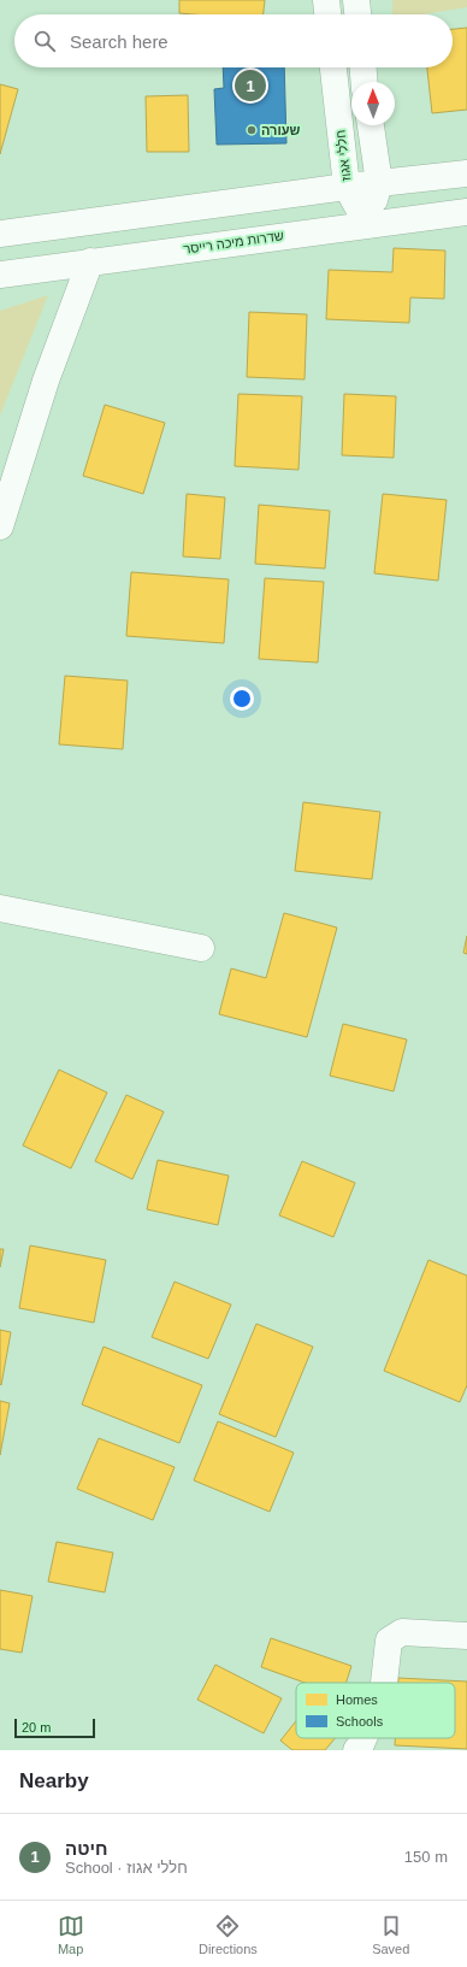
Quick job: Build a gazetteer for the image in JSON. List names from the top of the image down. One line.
{"streets":{"street":["חללי אגוז","שדרות מיכה רייסר"]},"crossings":[["חללי אגוז","שדרות מיכה רייסר"]],"places":["שעורה"],"legend":["Homes","Schools"],"scale_bar":"20 m","north":"top","page":{"search":"Search here","pins":"1","scale":"20 m","heading":"Nearby","list":[{"mark":"1","name":"חיטה","note":"School · חללי אגוז","value":"150 m"}],"nav":["Map","Directions","Saved"]}}
